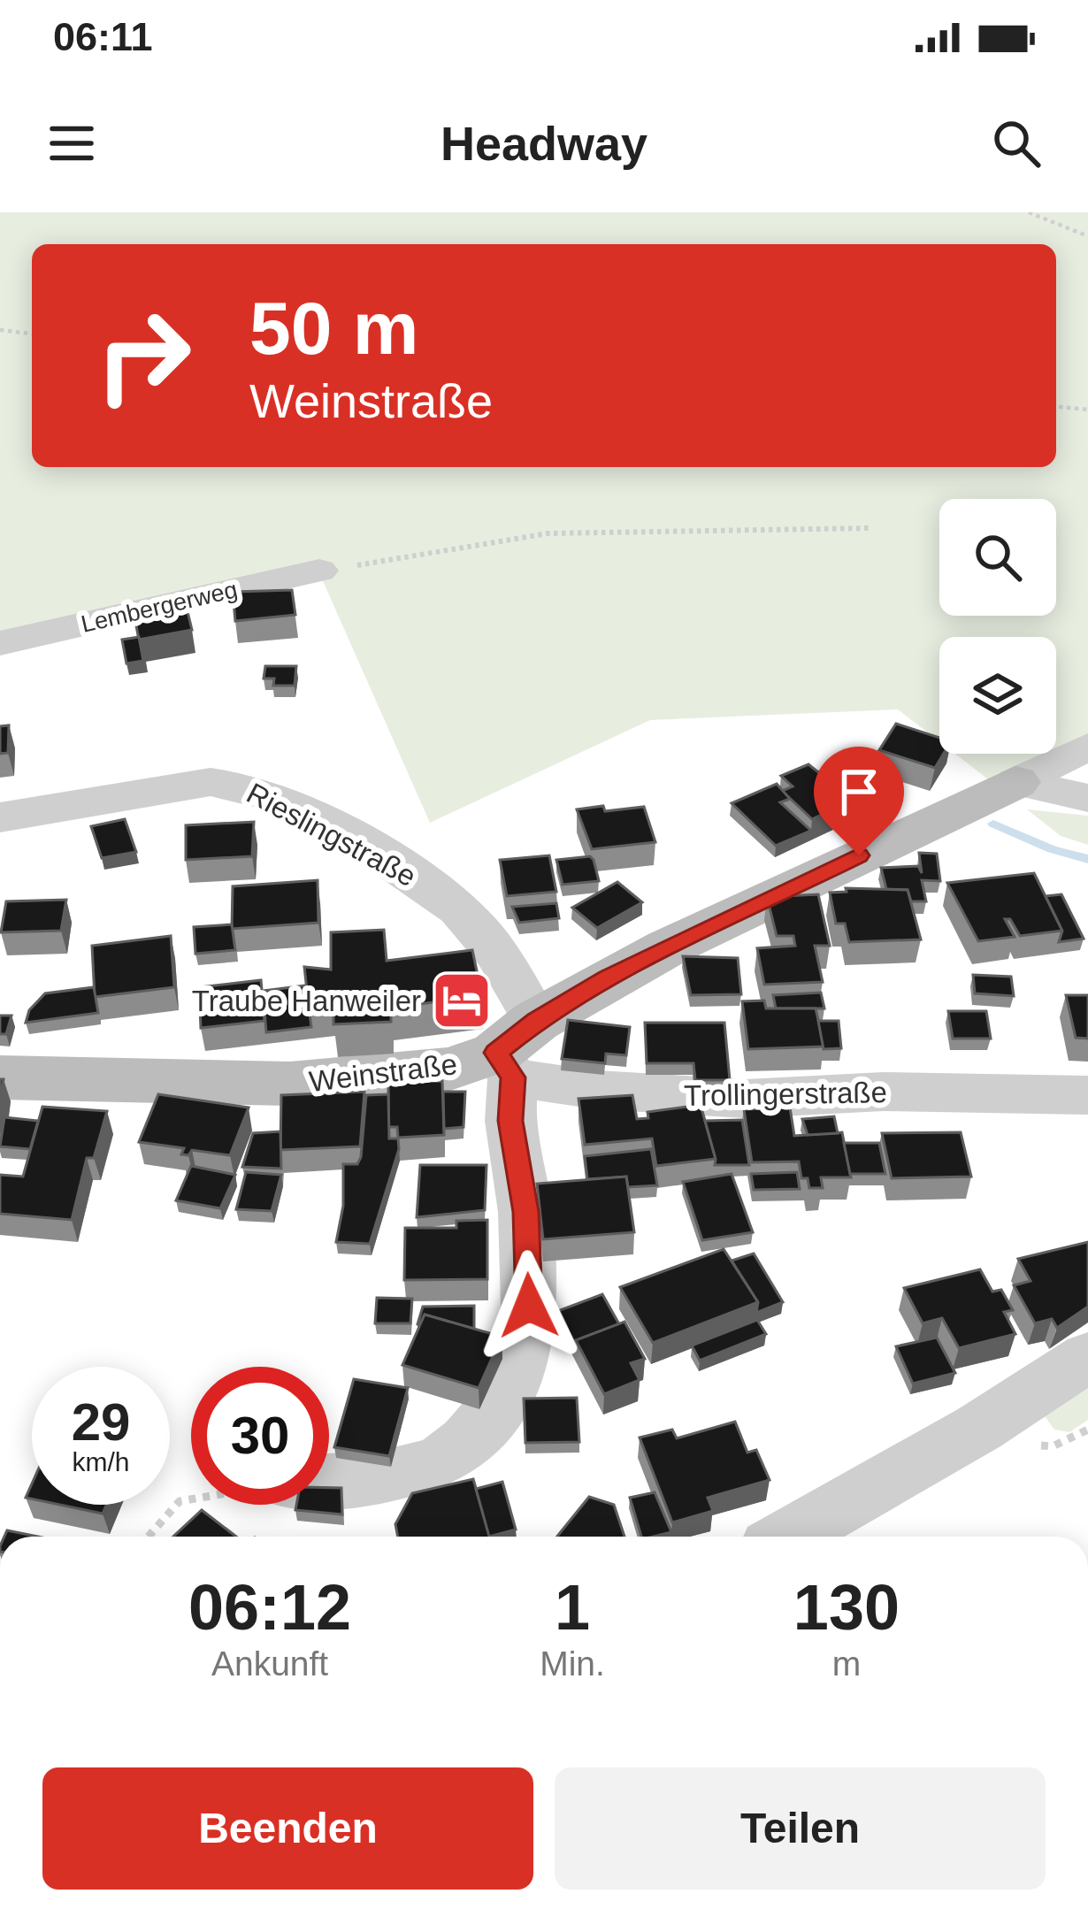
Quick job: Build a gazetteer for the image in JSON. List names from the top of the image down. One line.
{"streets":{"street":["Lembergerweg","Rieslingstraße","Weinstraße","Trollingerstraße"]},"crossings":[["Rieslingstraße","Weinstraße"],["Rieslingstraße","Trollingerstraße"],["Weinstraße","Trollingerstraße"]],"places":{"hotel":["Traube Hanweiler"]},"page":{"status":"06:11","header":"Headway","turn":["50 m","Weinstraße"],"speed":"29 km/h","limit":"30","eta":["06:12","Ankunft","1","Min.","130","m"],"buttons":["Beenden","Teilen"]}}
